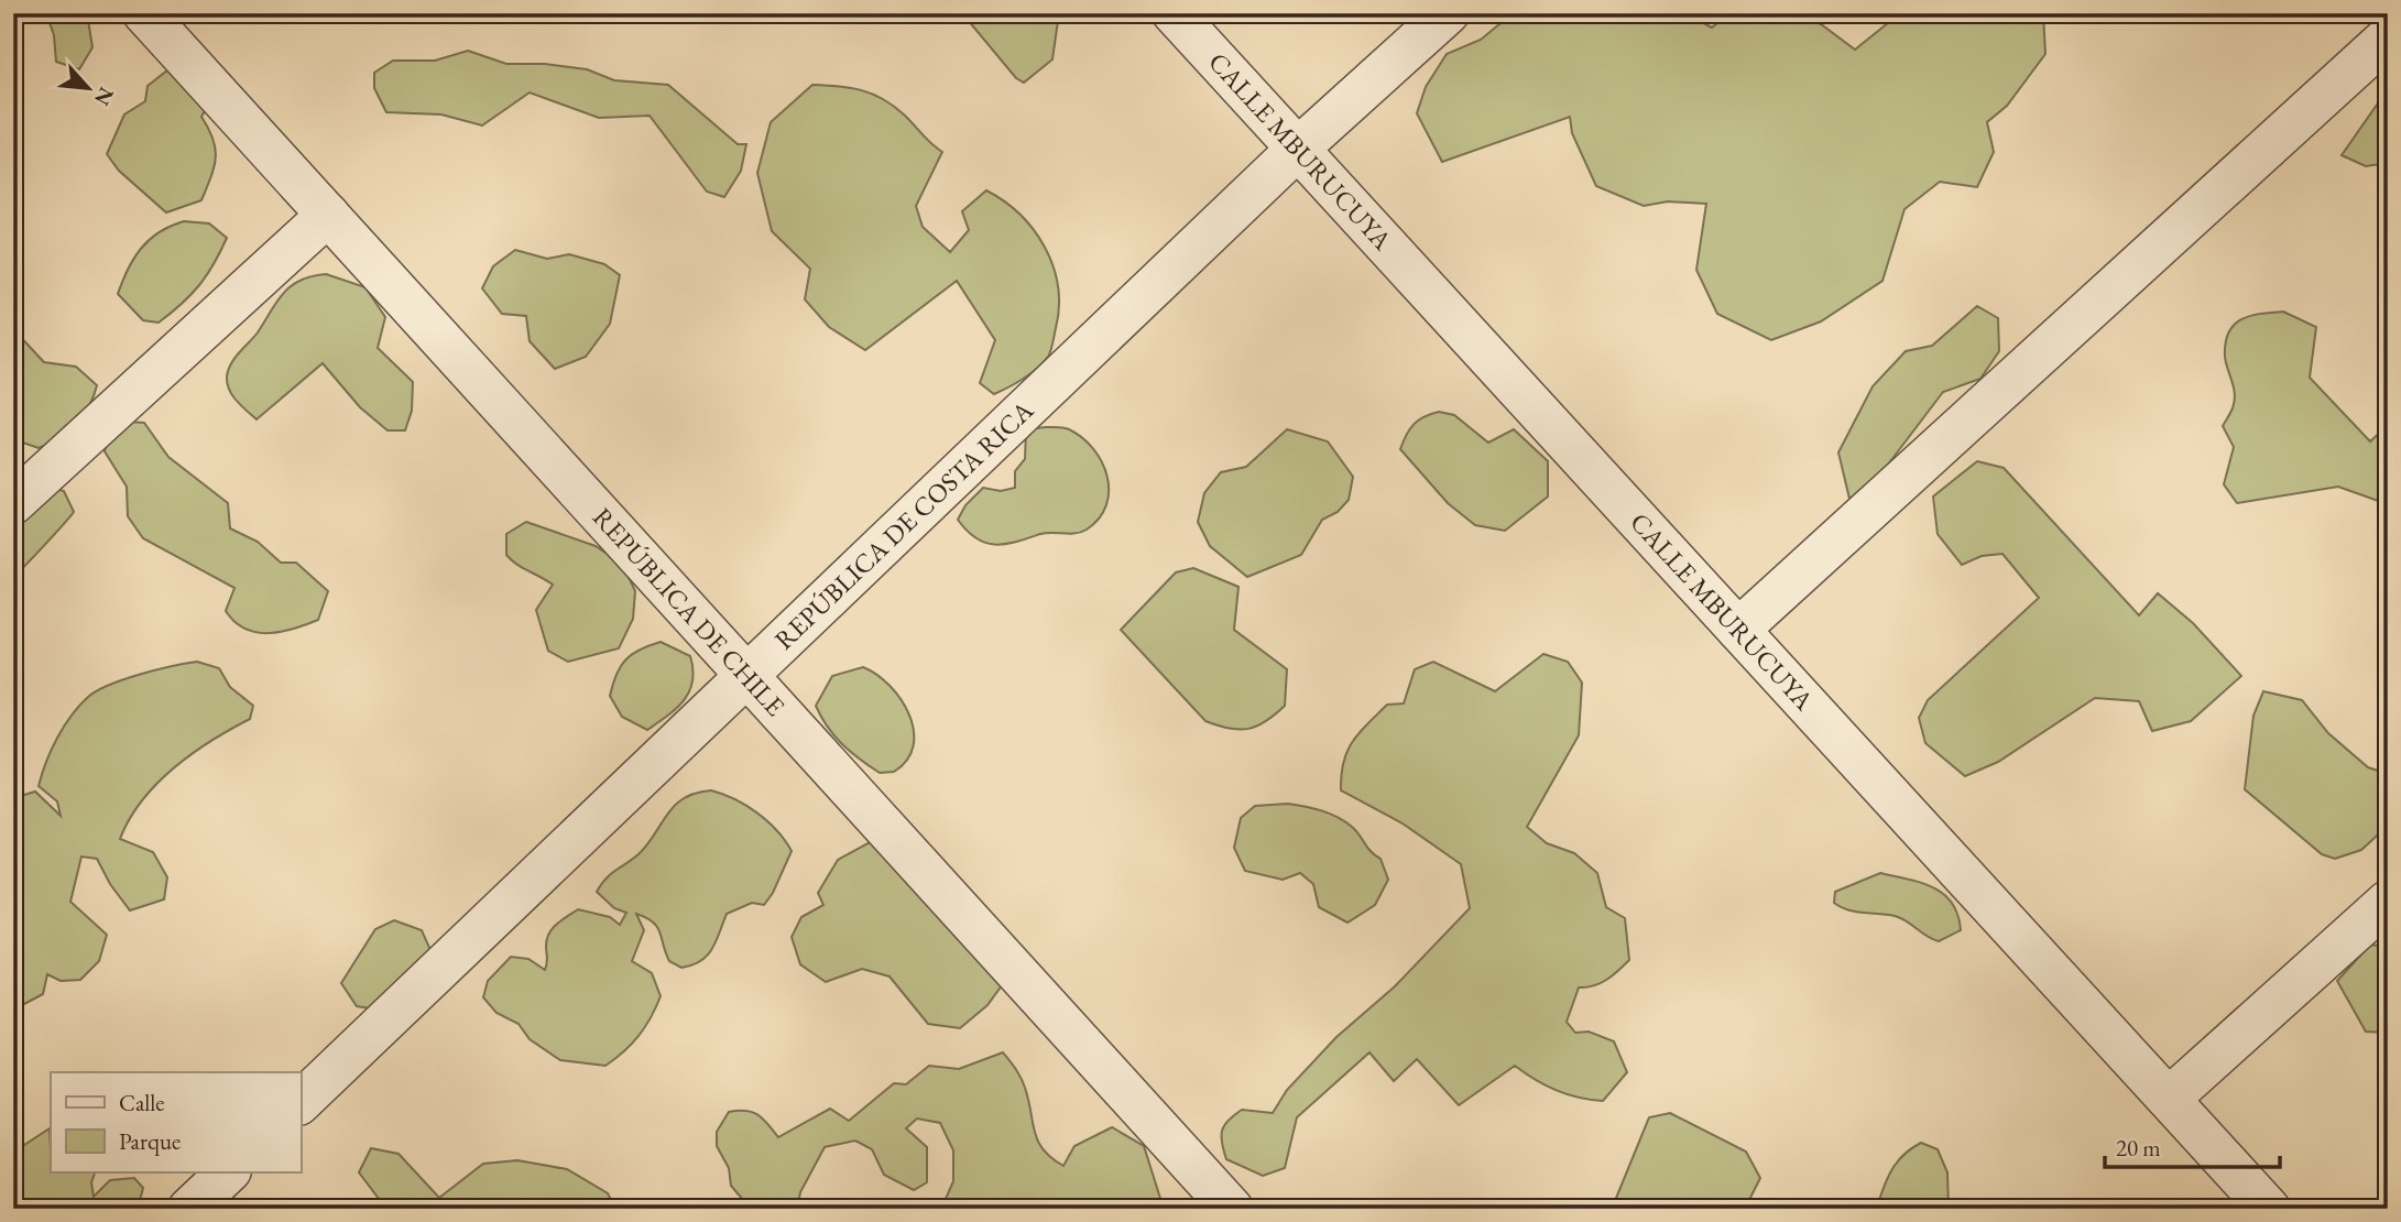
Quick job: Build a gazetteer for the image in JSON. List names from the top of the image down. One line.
{"streets":{"street":["CALLE MBURUCUYA","REPÚBLICA DE COSTA RICA","REPÚBLICA DE CHILE"]},"crossings":[["CALLE MBURUCUYA","REPÚBLICA DE COSTA RICA"],["REPÚBLICA DE COSTA RICA","REPÚBLICA DE CHILE"]],"legend":["Calle","Parque"],"scale_bar":"20 m","north":"bottom right"}
